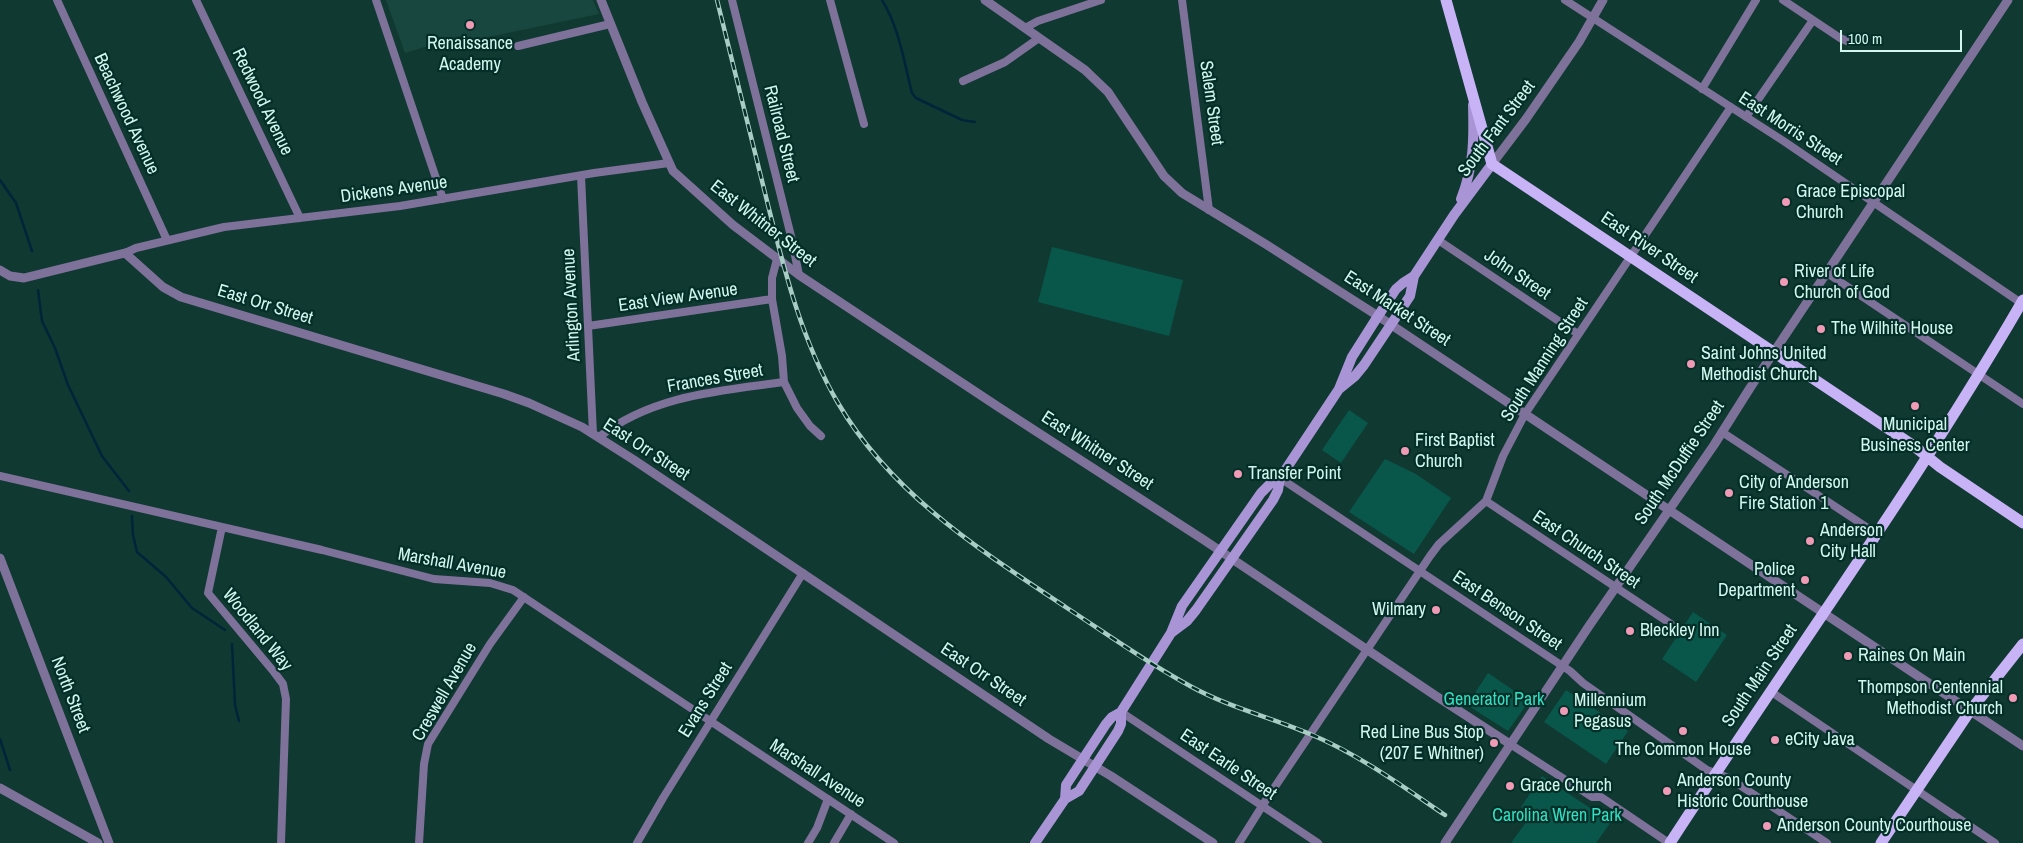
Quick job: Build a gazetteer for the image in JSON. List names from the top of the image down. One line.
{"streets":{"main road":["South Fant Street","East River Street","South Main Street"],"street":["Redwood Avenue","Salem Street","Beachwood Avenue","East Morris Street","Railroad Street","Dickens Avenue","East Whitner Street","John Street","East View Avenue","East Orr Street","Arlington Avenue","East Market Street","South Manning Street","Frances Street","South McDuffie Street","East Church Street","Marshall Avenue","East Benson Street","Woodland Way","Creswell Avenue","North Street","Evans Street","East Earle Street"]},"crossings":[["Redwood Avenue","Dickens Avenue"],["Salem Street","East Market Street"],["Beachwood Avenue","Dickens Avenue"],["South Fant Street","East Morris Street"],["South Fant Street","East Whitner Street"],["South Fant Street","East River Street"],["South Fant Street","John Street"],["South Fant Street","East Market Street"],["South Fant Street","East Benson Street"],["East Morris Street","South Manning Street"],["East Morris Street","South McDuffie Street"],["East Morris Street","South Main Street"],["Railroad Street","East Whitner Street"],["Dickens Avenue","East Whitner Street"],["Dickens Avenue","East Orr Street"],["Dickens Avenue","Arlington Avenue"],["East Whitner Street","South Manning Street"],["East Whitner Street","Frances Street"],["East Whitner Street","South McDuffie Street"],["East Whitner Street","South Main Street"],["East River Street","South Manning Street"],["East River Street","South McDuffie Street"],["East River Street","South Main Street"],["John Street","South Manning Street"],["East View Avenue","Arlington Avenue"],["East View Avenue","Frances Street"],["East Orr Street","Arlington Avenue"],["East Orr Street","Frances Street"],["East Orr Street","Evans Street"],["Arlington Avenue","Frances Street"],["East Market Street","South Manning Street"],["East Market Street","South McDuffie Street"],["East Market Street","South Main Street"],["South Manning Street","East Church Street"],["South Manning Street","East Benson Street"],["South Manning Street","East Earle Street"],["South McDuffie Street","East Church Street"],["South McDuffie Street","East Benson Street"],["Marshall Avenue","Woodland Way"],["Marshall Avenue","Creswell Avenue"],["Marshall Avenue","Evans Street"],["East Benson Street","South Main Street"]],"parks":["Generator Park","Carolina Wren Park"],"places":["Renaissance Academy","Grace Episcopal Church","River of Life Church of God","The Wilhite House","Saint Johns United Methodist Church","Municipal Business Center","First Baptist Church","Transfer Point","City of Anderson Fire Station 1","Anderson City Hall","Police Department","Wilmary","Bleckley Inn","Raines On Main","Thompson Centennial Methodist Church","Millennium Pegasus","The Common House","eCity Java","Red Line Bus Stop (207 E Whitner)","Grace Church","Anderson County Historic Courthouse","Anderson County Courthouse"],"scale_bar":"100 m"}
